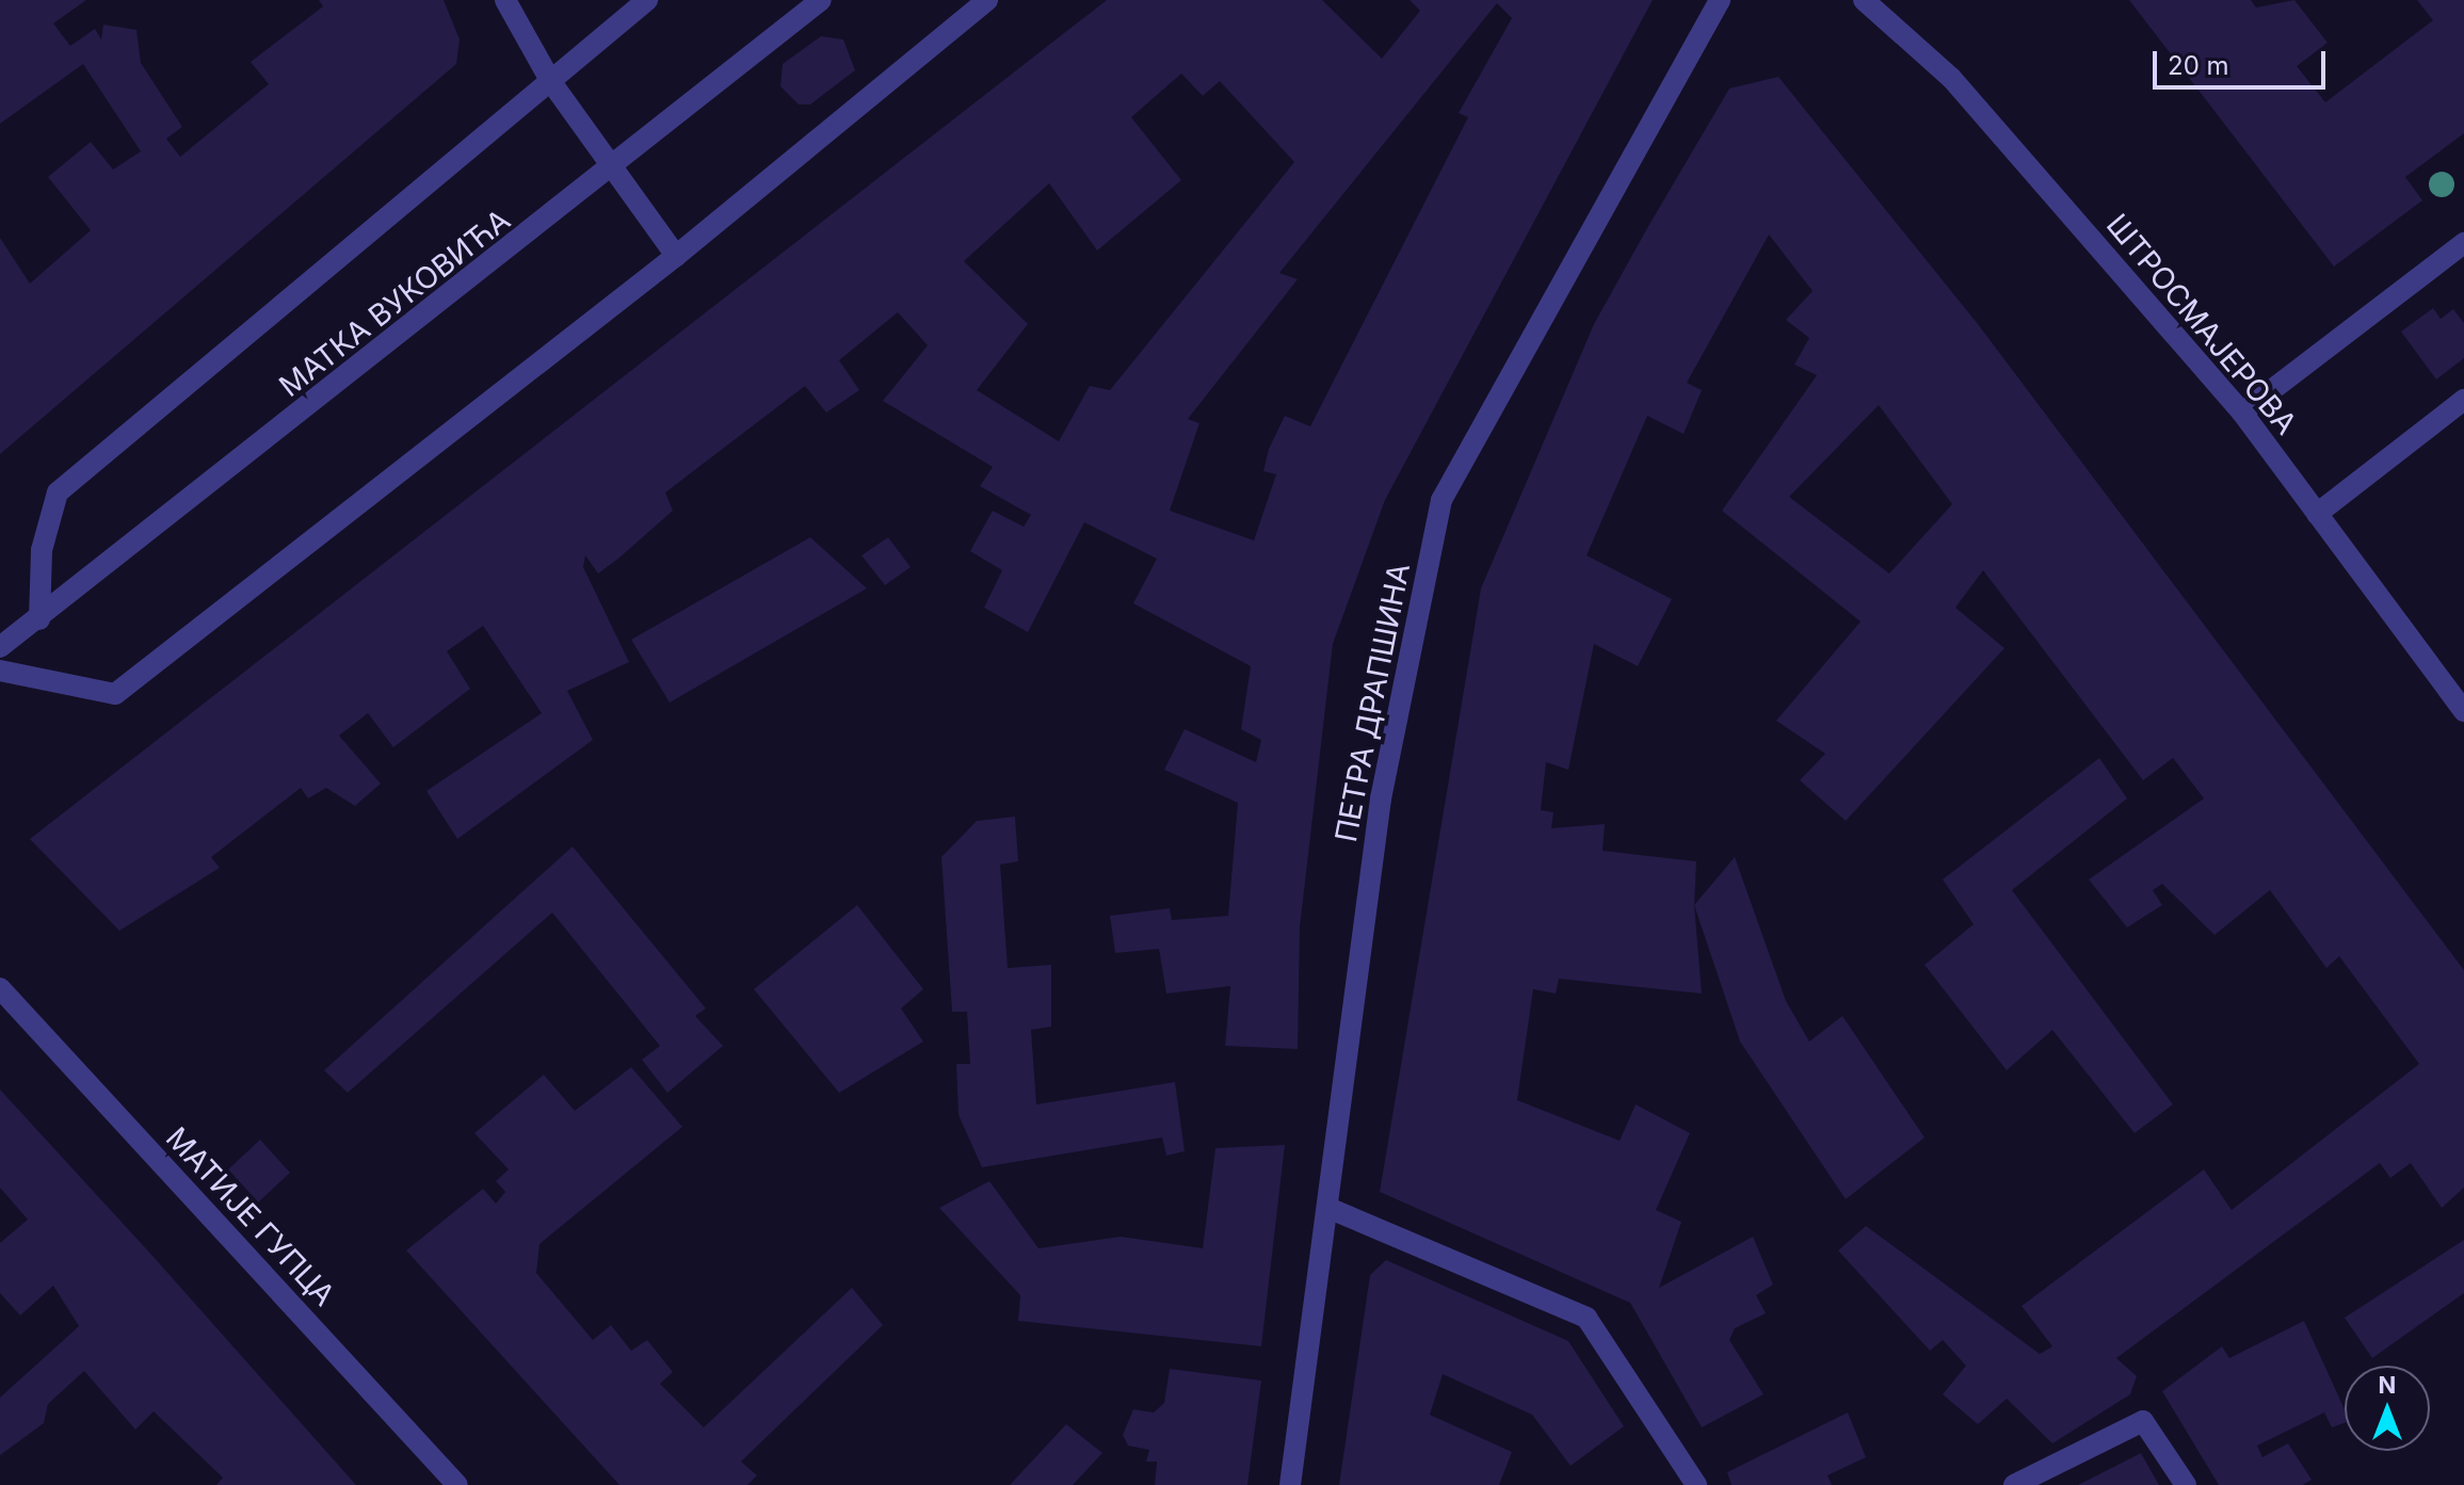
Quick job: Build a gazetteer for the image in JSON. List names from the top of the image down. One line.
{"streets":{"street":["МАТКА ВУКОВИЋА","ШТРОСМАЈЕРОВА","ПЕТРА ДРАПШИНА","МАТИЈЕ ГУПЦА"]},"scale_bar":"20 m","north":"top"}
